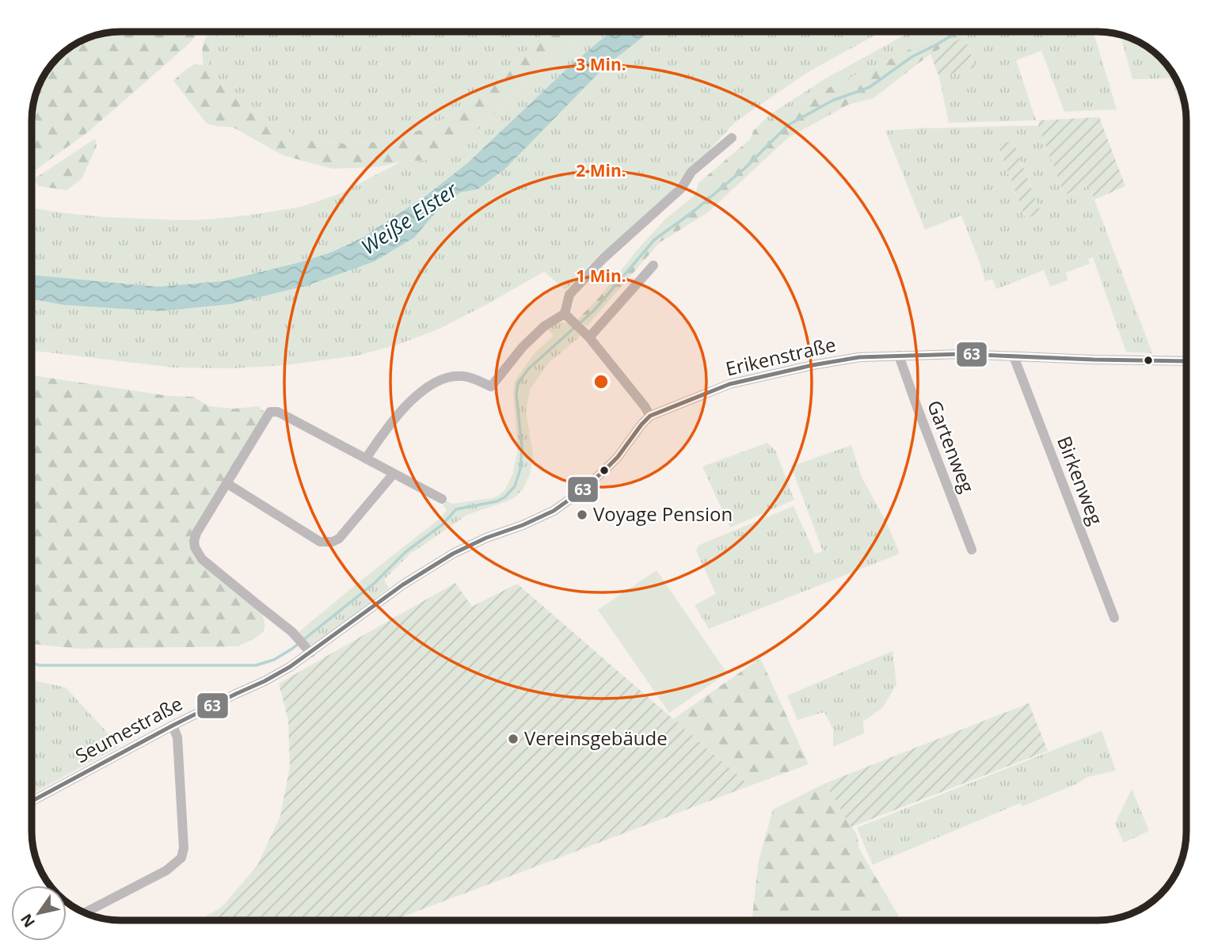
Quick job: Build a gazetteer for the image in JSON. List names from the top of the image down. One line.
{"streets":{"street":["Erikenstraße","Gartenweg","Birkenweg","Seumestraße"]},"crossings":[["Erikenstraße","Gartenweg"],["Erikenstraße","Birkenweg"],["Erikenstraße","Seumestraße"]],"water":["Weiße Elster"],"places":["Voyage Pension","Vereinsgebäude"],"lines":["transit line 63"],"north":"bottom left","rings":["3 Min.","2 Min.","1 Min."]}
